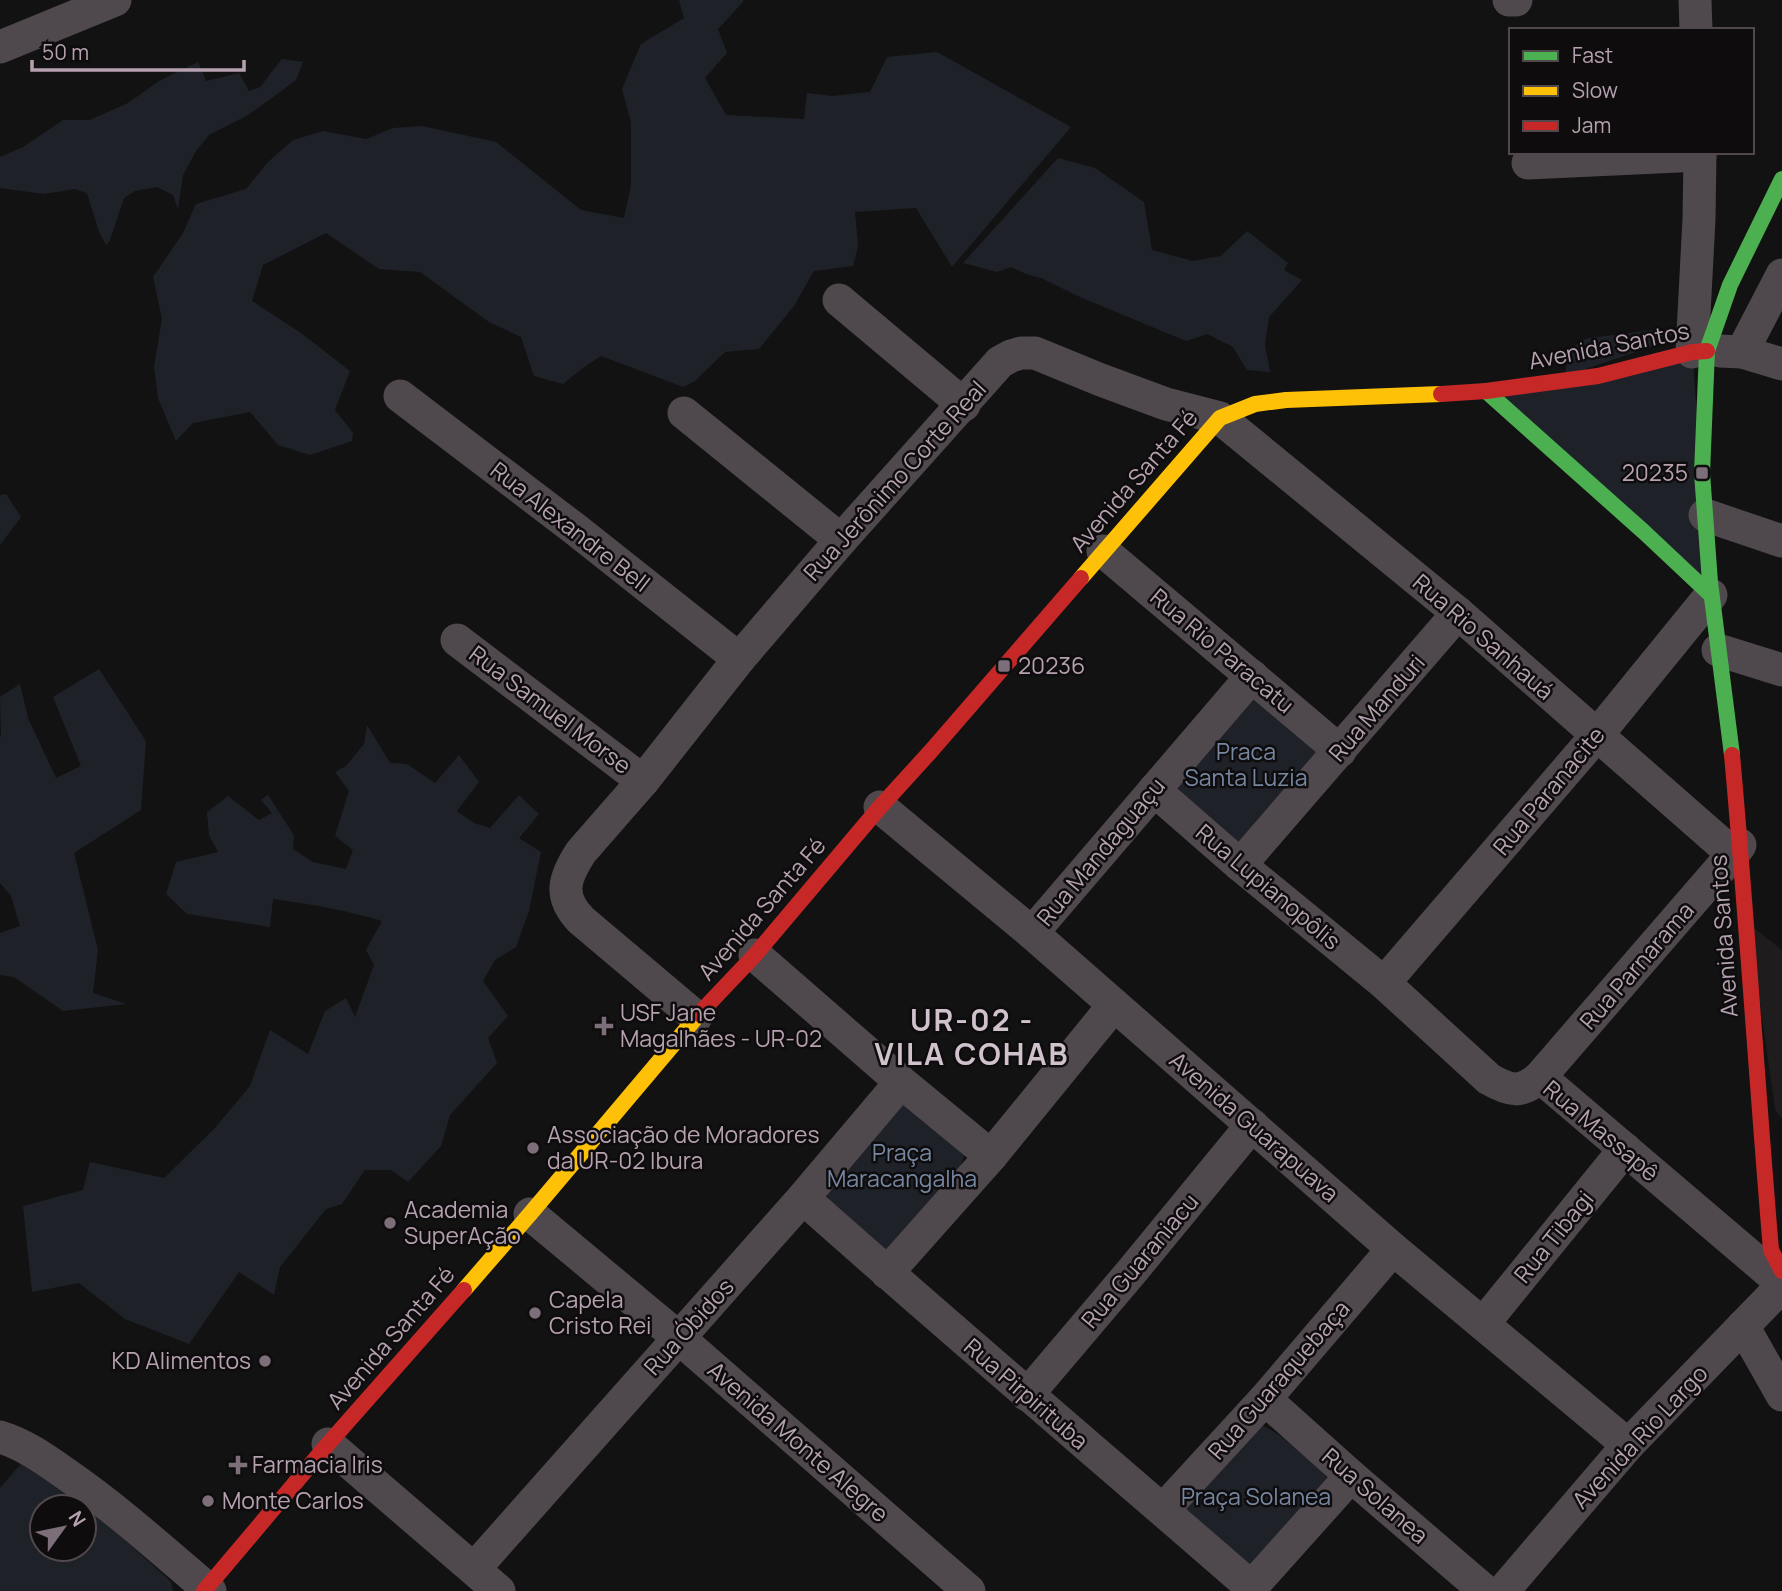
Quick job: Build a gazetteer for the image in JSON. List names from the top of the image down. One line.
{"streets":{"main road":["Avenida Santos","Avenida Santa Fé"],"street":["Rua Jerônimo Corte Real","Rua Alexandre Bell","Rua Rio Sanhauá","Rua Rio Paracatu","Rua Manduri","Rua Samuel Morse","Rua Paranacite","Rua Mandaguaçu","Rua Lupianopôlis","Rua Parnarama","Avenida Guarapuava","Rua Massapê","Rua Tibagi","Rua Guaraniacu","Rua Óbidos","Rua Guaraquebaça","Rua Pirpirituba","Avenida Rio Largo","Avenida Monte Alegre","Rua Solanea"]},"crossings":[["Avenida Santos","Rua Jerônimo Corte Real"],["Avenida Santos","Avenida Santa Fé"],["Avenida Santos","Rua Rio Sanhauá"],["Avenida Santos","Rua Paranacite"],["Avenida Santos","Rua Parnarama"],["Rua Jerônimo Corte Real","Avenida Santa Fé"],["Rua Jerônimo Corte Real","Rua Alexandre Bell"],["Rua Jerônimo Corte Real","Rua Rio Sanhauá"],["Rua Jerônimo Corte Real","Rua Samuel Morse"],["Avenida Santa Fé","Rua Rio Sanhauá"],["Avenida Santa Fé","Rua Rio Paracatu"],["Avenida Santa Fé","Avenida Guarapuava"],["Avenida Santa Fé","Avenida Monte Alegre"],["Rua Rio Sanhauá","Rua Manduri"],["Rua Rio Sanhauá","Rua Paranacite"],["Rua Rio Sanhauá","Rua Parnarama"],["Rua Rio Paracatu","Rua Manduri"],["Rua Rio Paracatu","Rua Mandaguaçu"],["Rua Manduri","Rua Lupianopôlis"],["Rua Paranacite","Rua Lupianopôlis"],["Rua Paranacite","Rua Massapê"],["Rua Mandaguaçu","Rua Lupianopôlis"],["Rua Mandaguaçu","Avenida Guarapuava"],["Rua Lupianopôlis","Rua Massapê"],["Rua Parnarama","Rua Massapê"],["Avenida Guarapuava","Rua Tibagi"],["Avenida Guarapuava","Rua Guaraniacu"],["Avenida Guarapuava","Rua Guaraquebaça"],["Avenida Guarapuava","Avenida Rio Largo"],["Rua Massapê","Rua Tibagi"],["Rua Massapê","Avenida Rio Largo"],["Rua Guaraniacu","Rua Pirpirituba"],["Rua Óbidos","Rua Pirpirituba"],["Rua Óbidos","Avenida Monte Alegre"],["Rua Guaraquebaça","Rua Pirpirituba"],["Rua Guaraquebaça","Rua Solanea"]],"districts":["UR-02 - VILA COHAB"],"parks":["Praca Santa Luzia","Praça Maracangalha","Praça Solanea"],"places":{"transit":["20235","20236"],"health":["USF Jane Magalhães - UR-02","Farmacia Iris"],"other":["Associação de Moradores da UR-02 Ibura","Academia SuperAção","Capela Cristo Rei","KD Alimentos","Monte Carlos"]},"legend":["Fast","Slow","Jam"],"scale_bar":"50 m","north":"top right"}
